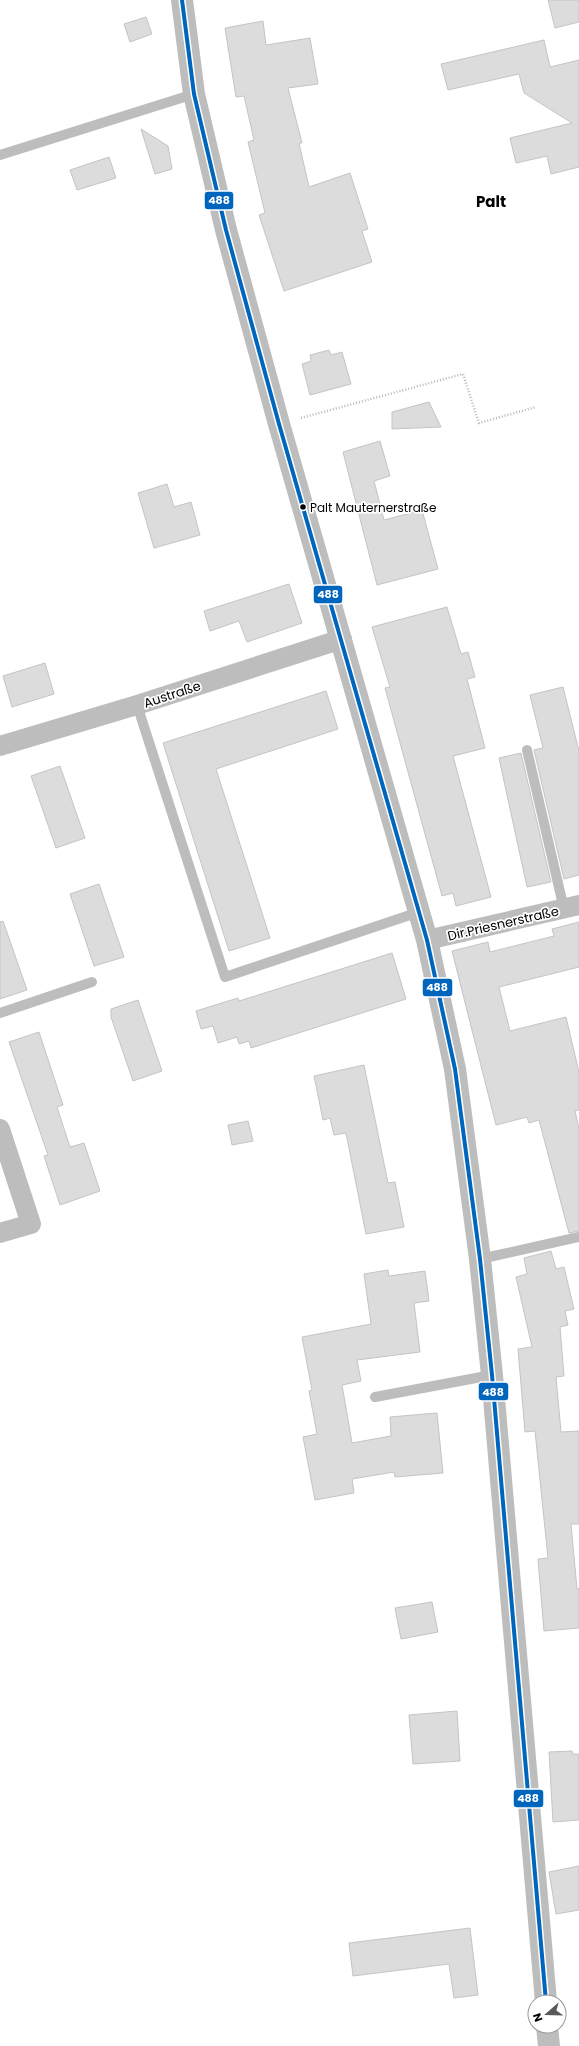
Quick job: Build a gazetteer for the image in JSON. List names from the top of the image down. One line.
{"streets":{"street":["Austraße","Dir.Priesnerstraße"]},"districts":["Palt"],"places":["Palt Mauternerstraße"],"lines":["transit line 488"],"north":"left"}
